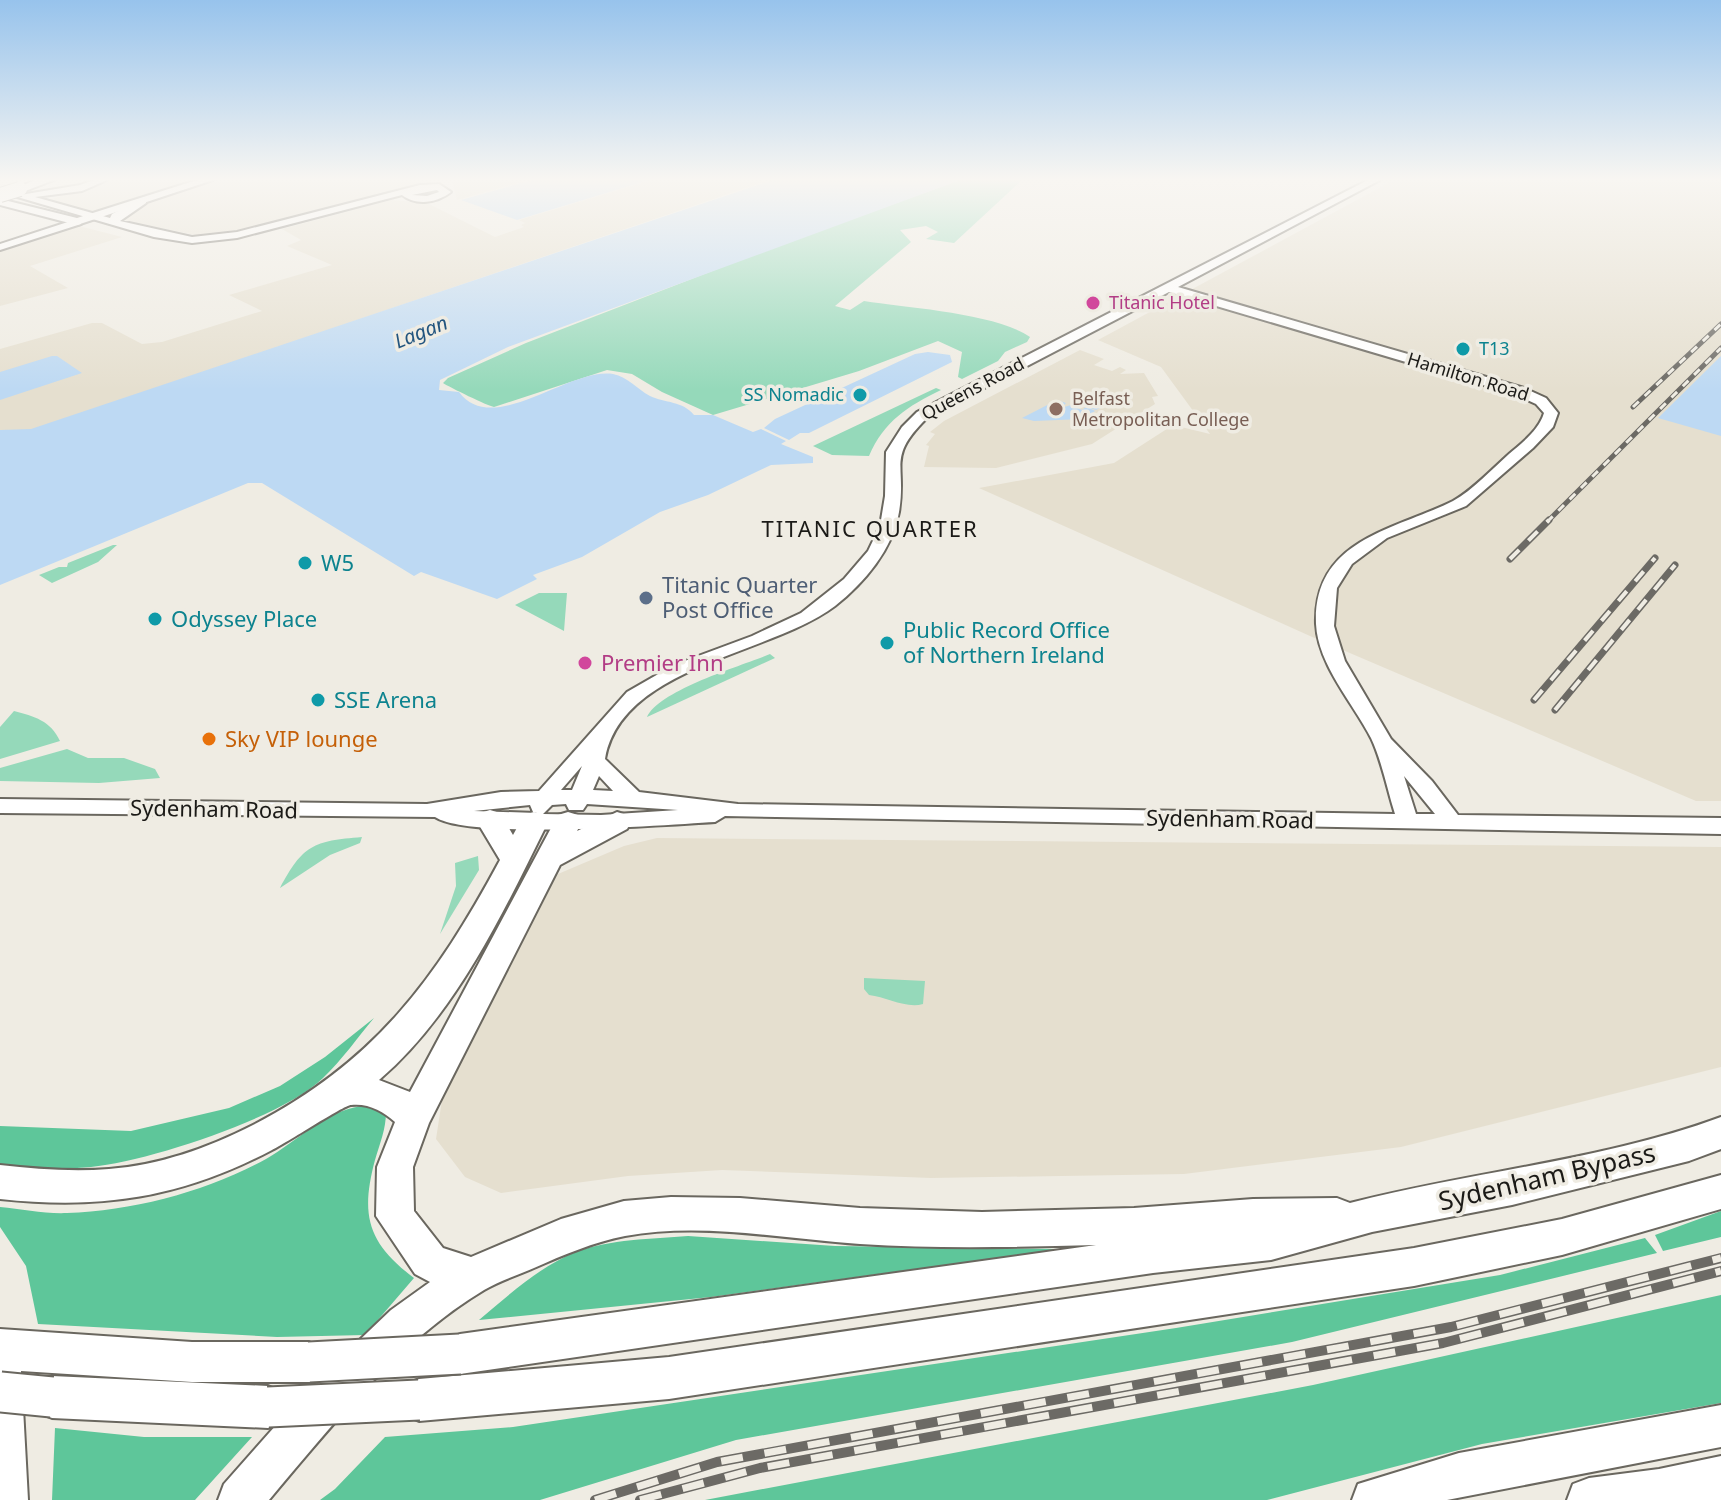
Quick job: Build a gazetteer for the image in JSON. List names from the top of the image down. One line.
{"streets":{"highway":["Sydenham Bypass"],"street":["Hamilton Road","Queens Road","Sydenham Road"]},"crossings":[["Hamilton Road","Queens Road"],["Hamilton Road","Sydenham Road"],["Queens Road","Sydenham Road"]],"districts":["TITANIC QUARTER"],"water":["Lagan"],"places":["Titanic Hotel","T13","SS Nomadic","Belfast Metropolitan College","W5","Titanic Quarter Post Office","Odyssey Place","Public Record Office of Northern Ireland","Premier Inn","SSE Arena","Sky VIP lounge"]}
